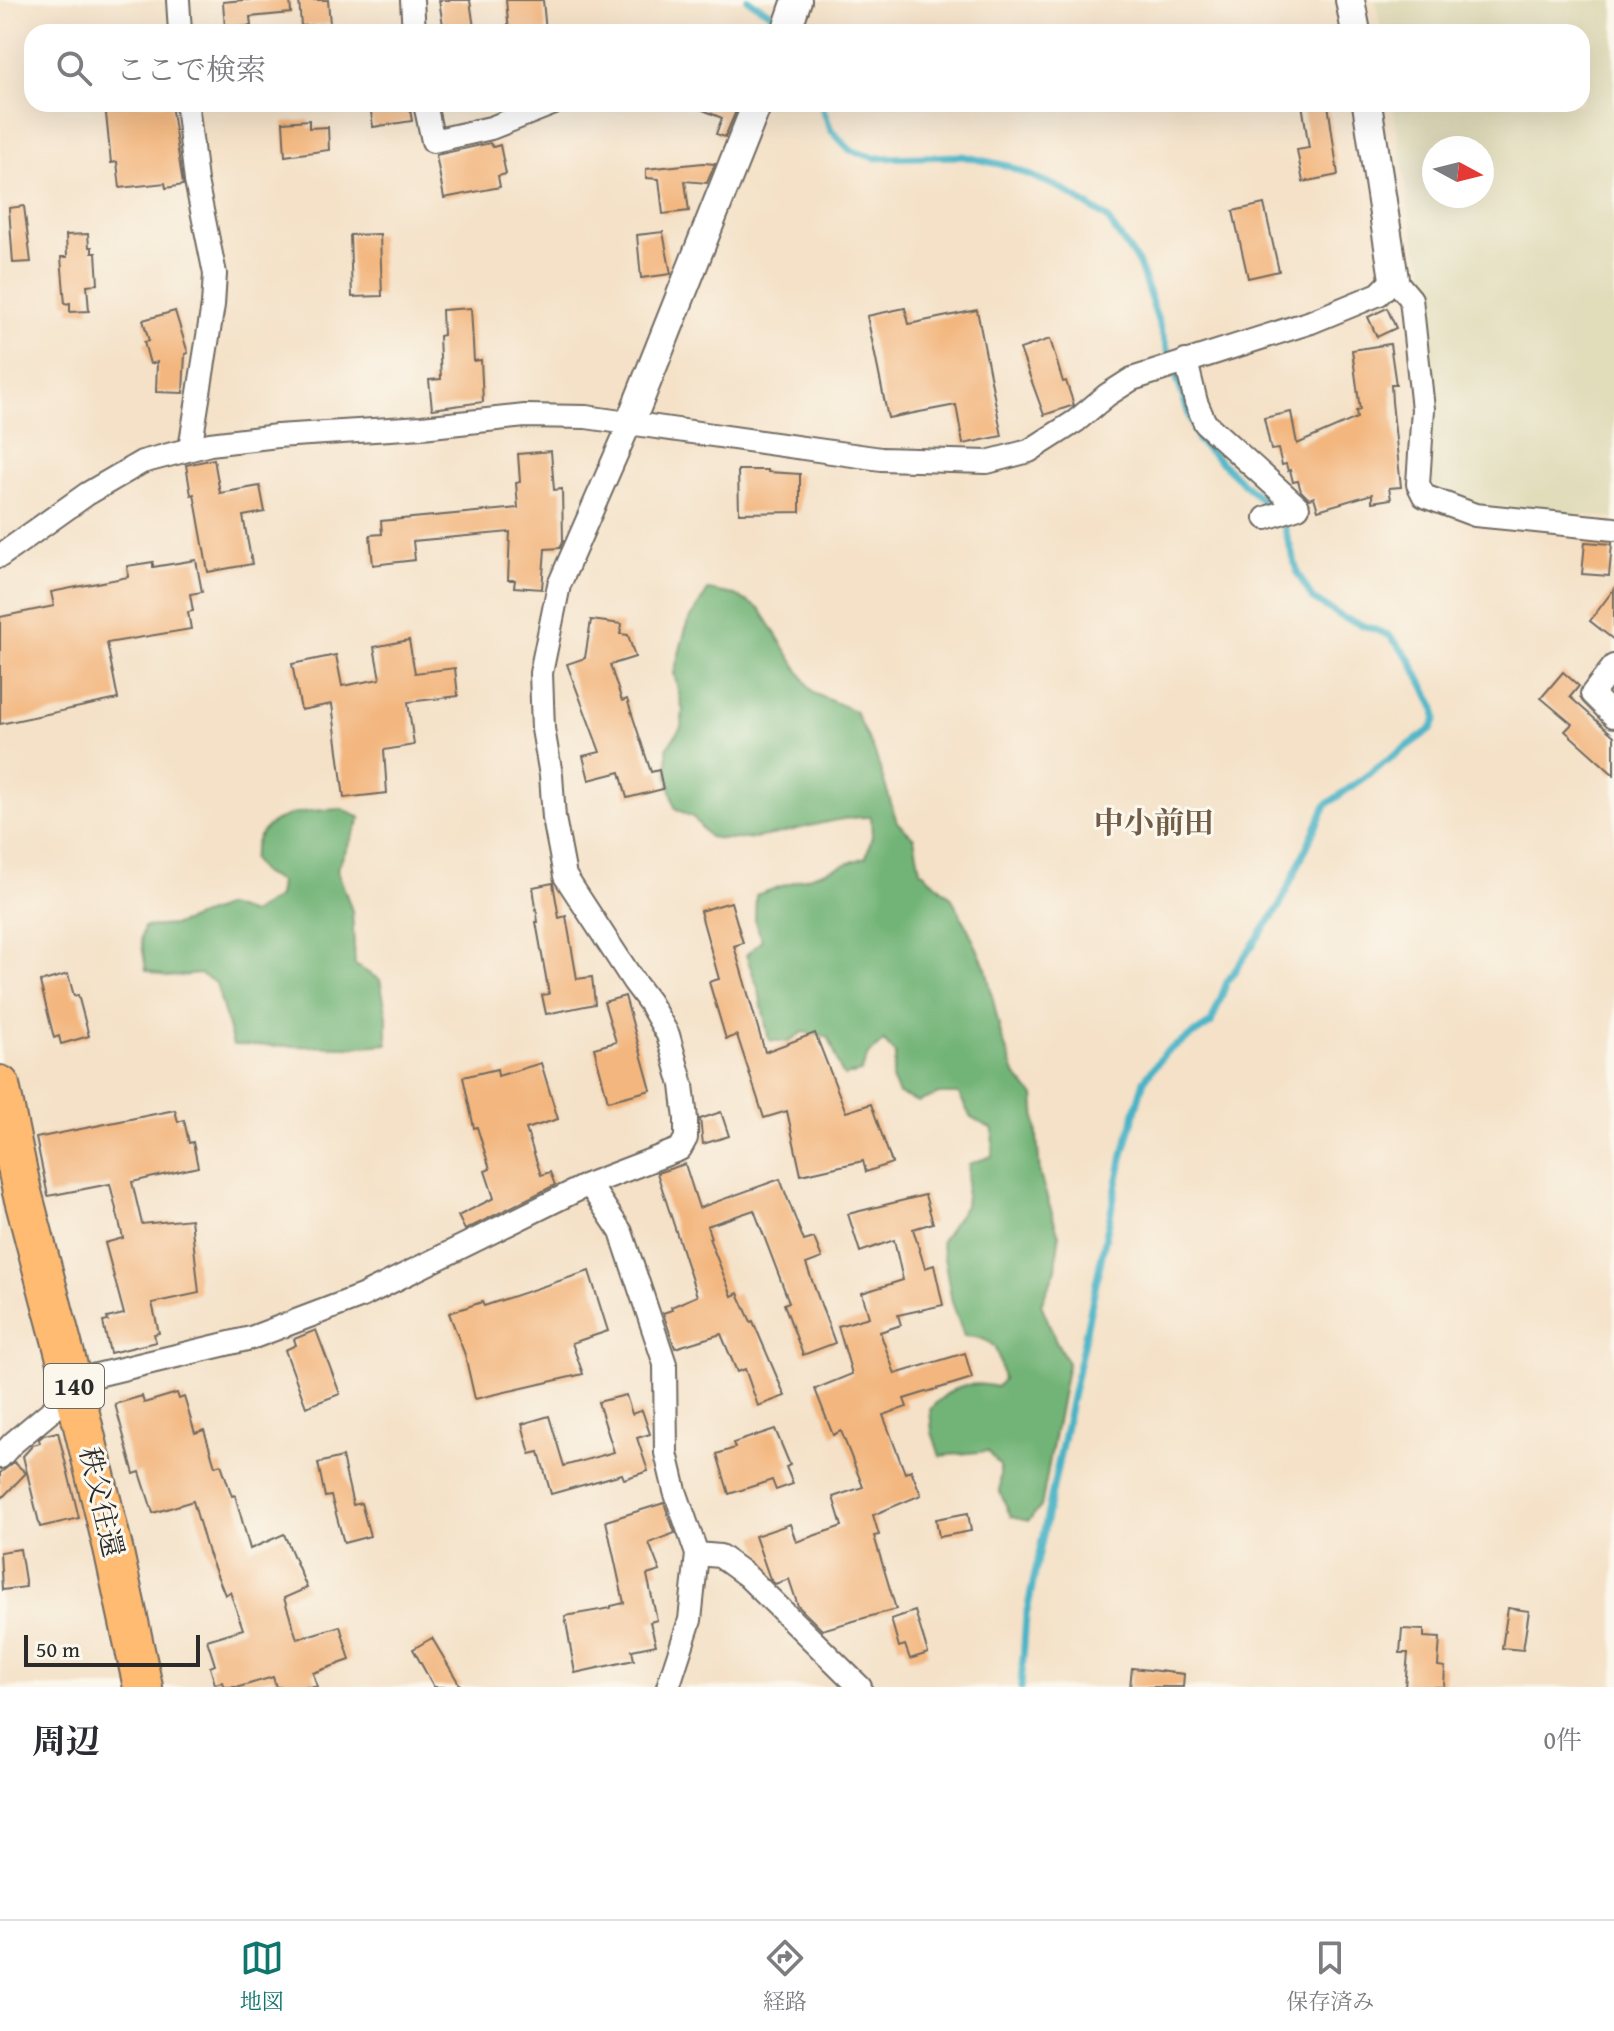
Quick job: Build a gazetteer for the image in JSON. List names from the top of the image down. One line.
{"streets":{"highway":["140","秩父往還"]},"districts":["中小前田"],"scale_bar":"50 m","north":"right","page":{"search":"ここで検索","scale":"50 m","heading":["周辺","0件"],"nav":["地図","経路","保存済み"]}}
